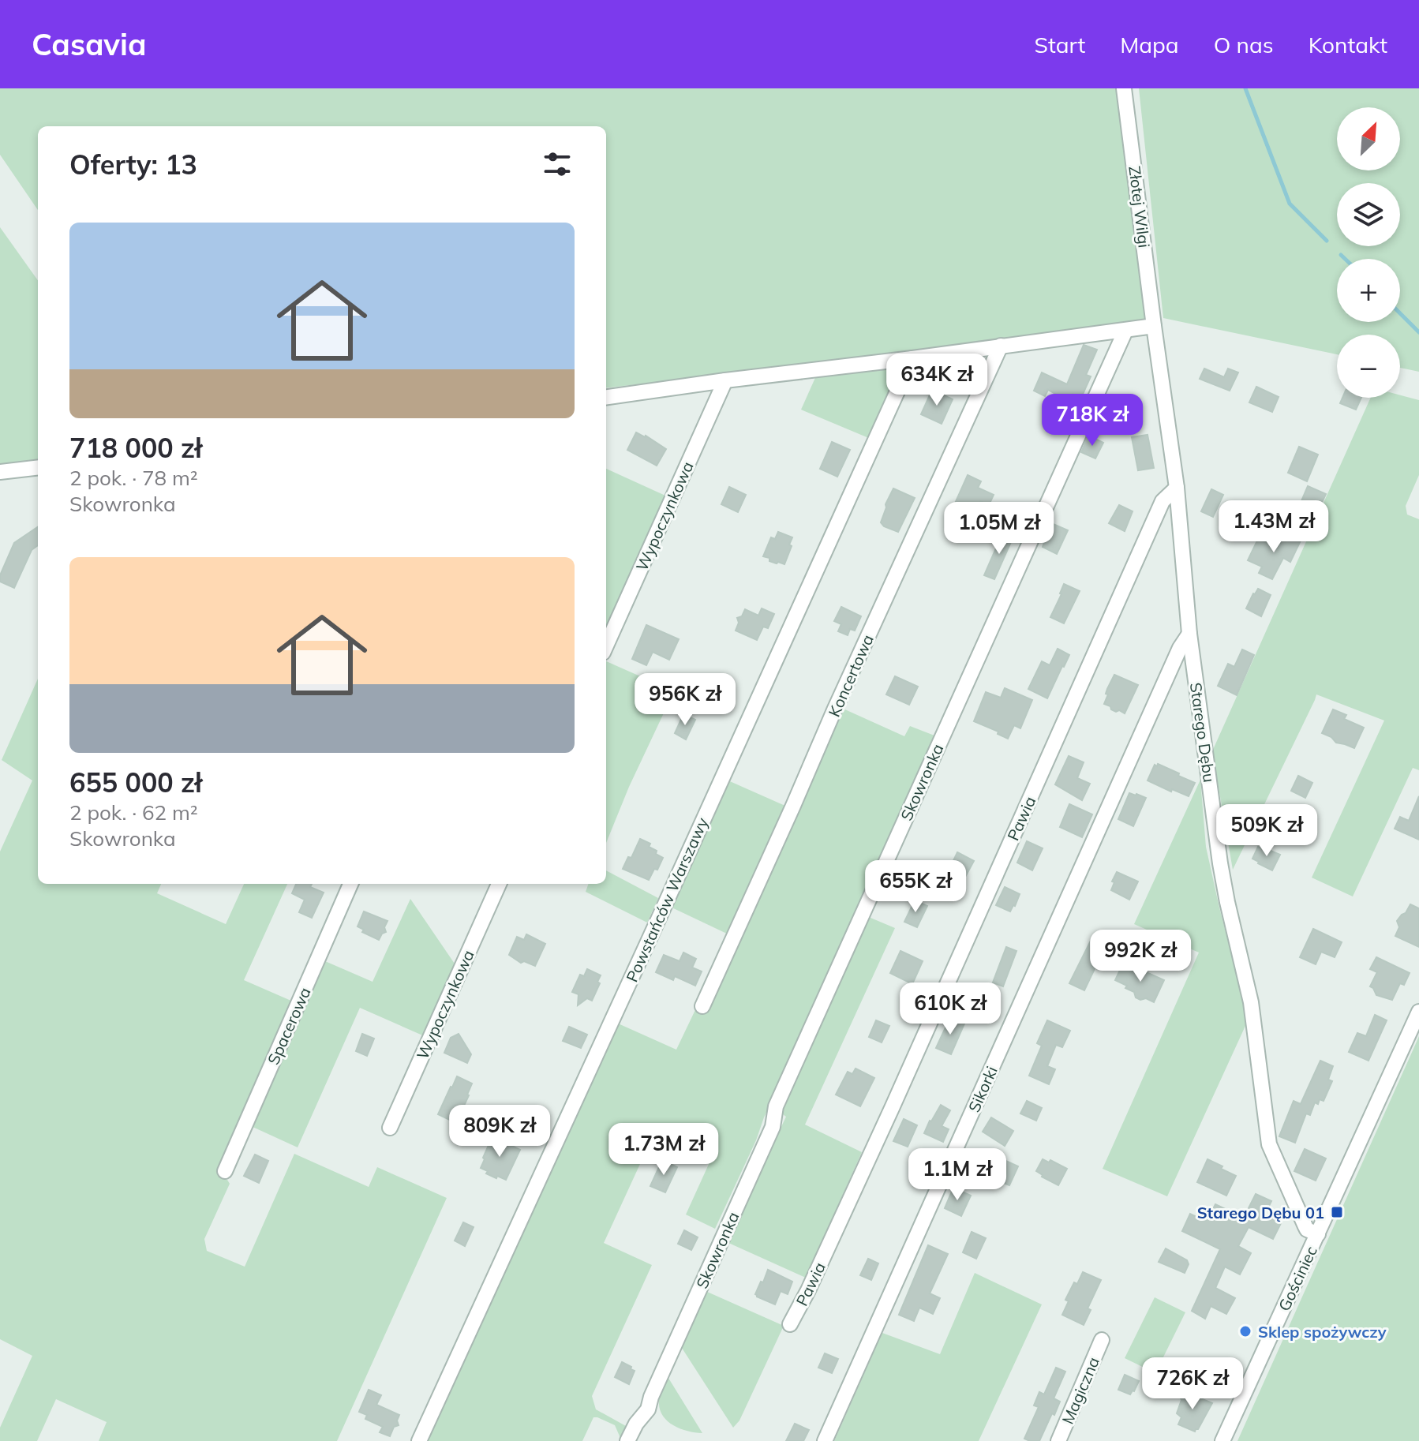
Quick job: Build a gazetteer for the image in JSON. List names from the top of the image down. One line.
{"streets":{"street":["Złotej Wilgi","Wypoczynkowa","Koncertowa","Starego Dębu","Skowronka","Pawia","Powstańców Warszawy","Spacerowa","Sikorki","Gościniec","Magiczna"]},"crossings":[["Złotej Wilgi","Starego Dębu"],["Starego Dębu","Pawia"],["Starego Dębu","Sikorki"],["Starego Dębu","Gościniec"]],"places":{"transit":["Starego Dębu 01"],"other":["Sklep spożywczy"]},"north":"top right","page":{"header":"Casavia","nav":["Start","Mapa","O nas","Kontakt"],"map_buttons":["+","−"],"heading":"Oferty: 13","list":[{"name":"718 000 zł","note":"2 pok. · 78 m² · Skowronka"},{"name":"655 000 zł","note":"2 pok. · 62 m² · Skowronka"}],"price":["634K zł","718K zł","1.43M zł","1.05M zł","956K zł","509K zł","655K zł","992K zł","610K zł","809K zł","1.73M zł","1.1M zł","726K zł"]}}
